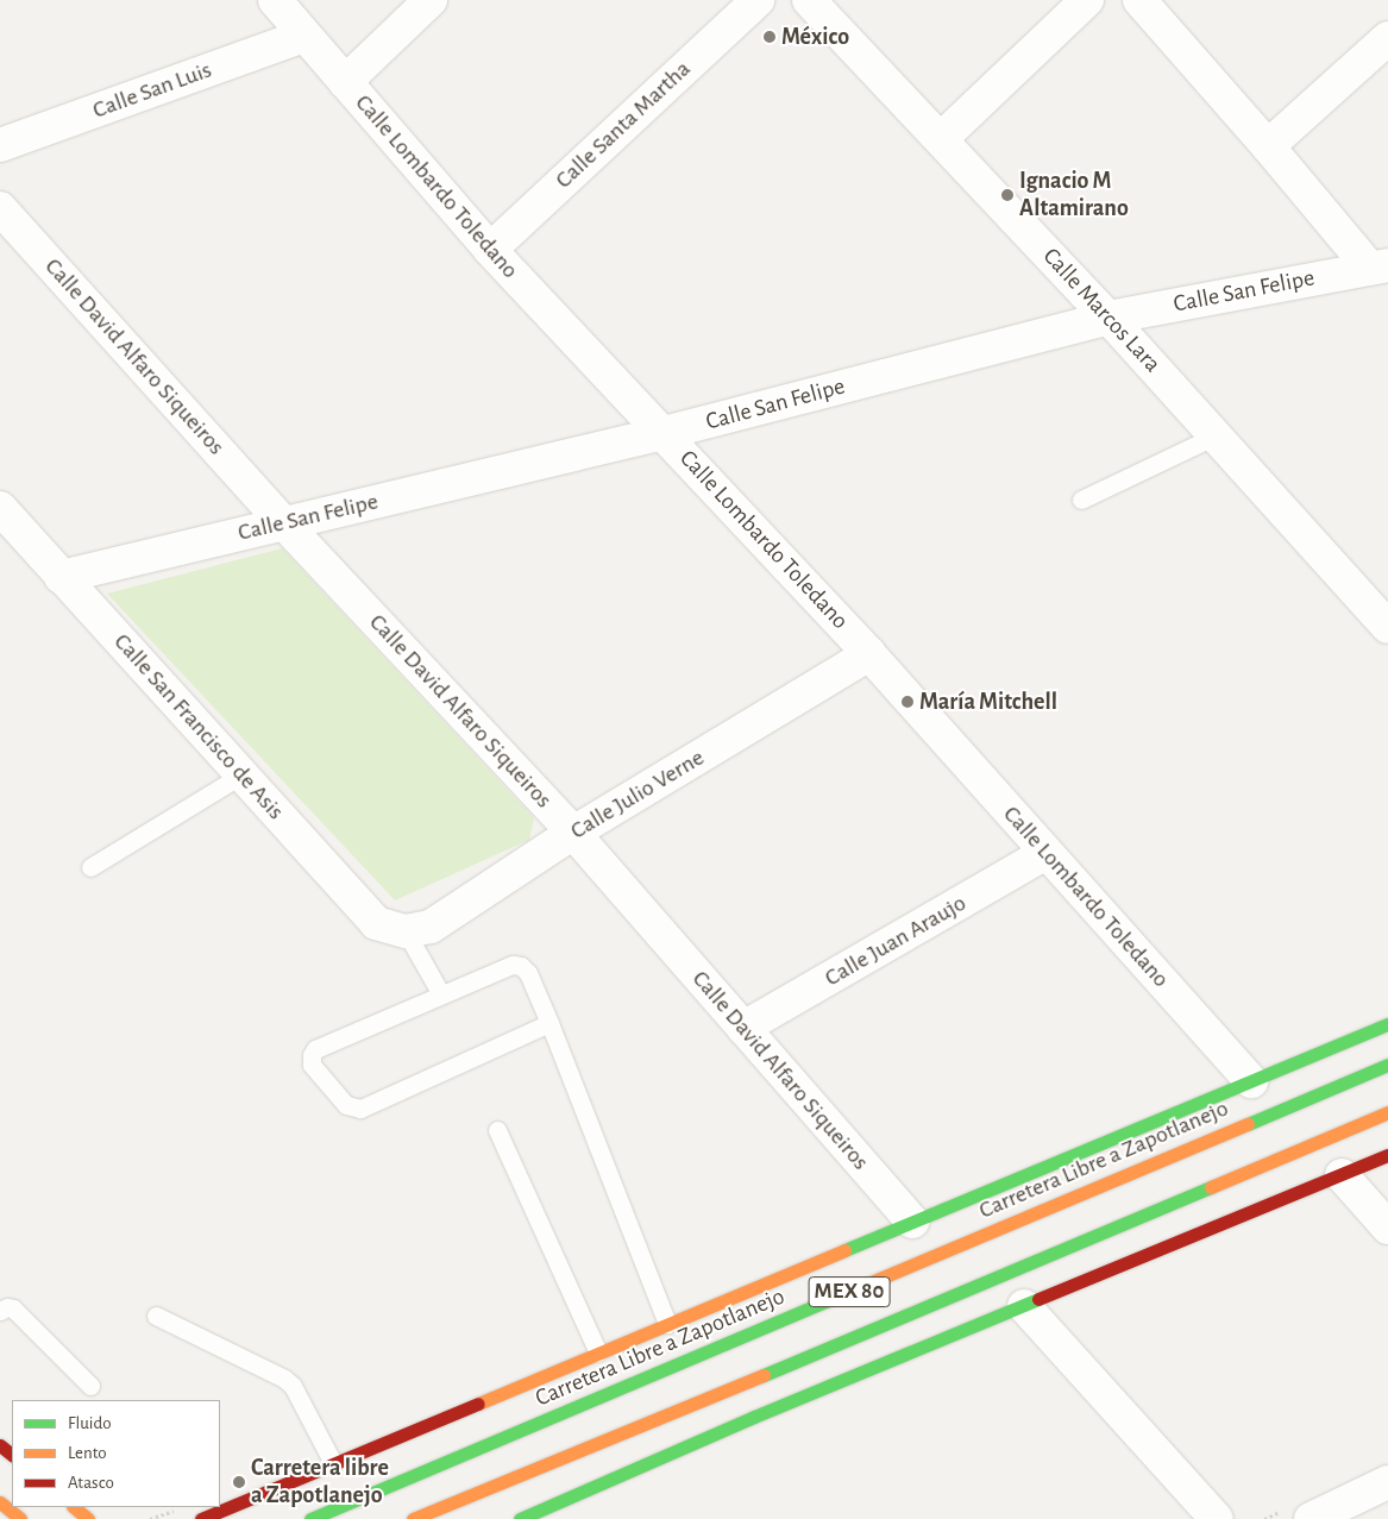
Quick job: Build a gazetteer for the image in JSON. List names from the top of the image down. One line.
{"streets":{"street":["Calle San Luis","Calle Santa Martha","Calle Lombardo Toledano","Calle San Felipe","Calle Marcos Lara","Calle David Alfaro Siqueiros","Calle San Francisco de Asis","Calle Julio Verne","Calle Juan Araujo","Carretera Libre a Zapotlanejo","MEX 80"]},"crossings":[["Calle San Luis","Calle Lombardo Toledano"],["Calle Santa Martha","Calle Lombardo Toledano"],["Calle Lombardo Toledano","Calle San Felipe"],["Calle Lombardo Toledano","Calle Julio Verne"],["Calle Lombardo Toledano","Calle Juan Araujo"],["Calle San Felipe","Calle Marcos Lara"],["Calle San Felipe","Calle David Alfaro Siqueiros"],["Calle San Felipe","Calle San Francisco de Asis"],["Calle David Alfaro Siqueiros","Calle Julio Verne"],["Calle David Alfaro Siqueiros","Calle Juan Araujo"],["Calle San Francisco de Asis","Calle Julio Verne"]],"places":["México","Ignacio M Altamirano","María Mitchell","Carretera libre a Zapotlanejo"],"legend":["Fluido","Lento","Atasco"]}
